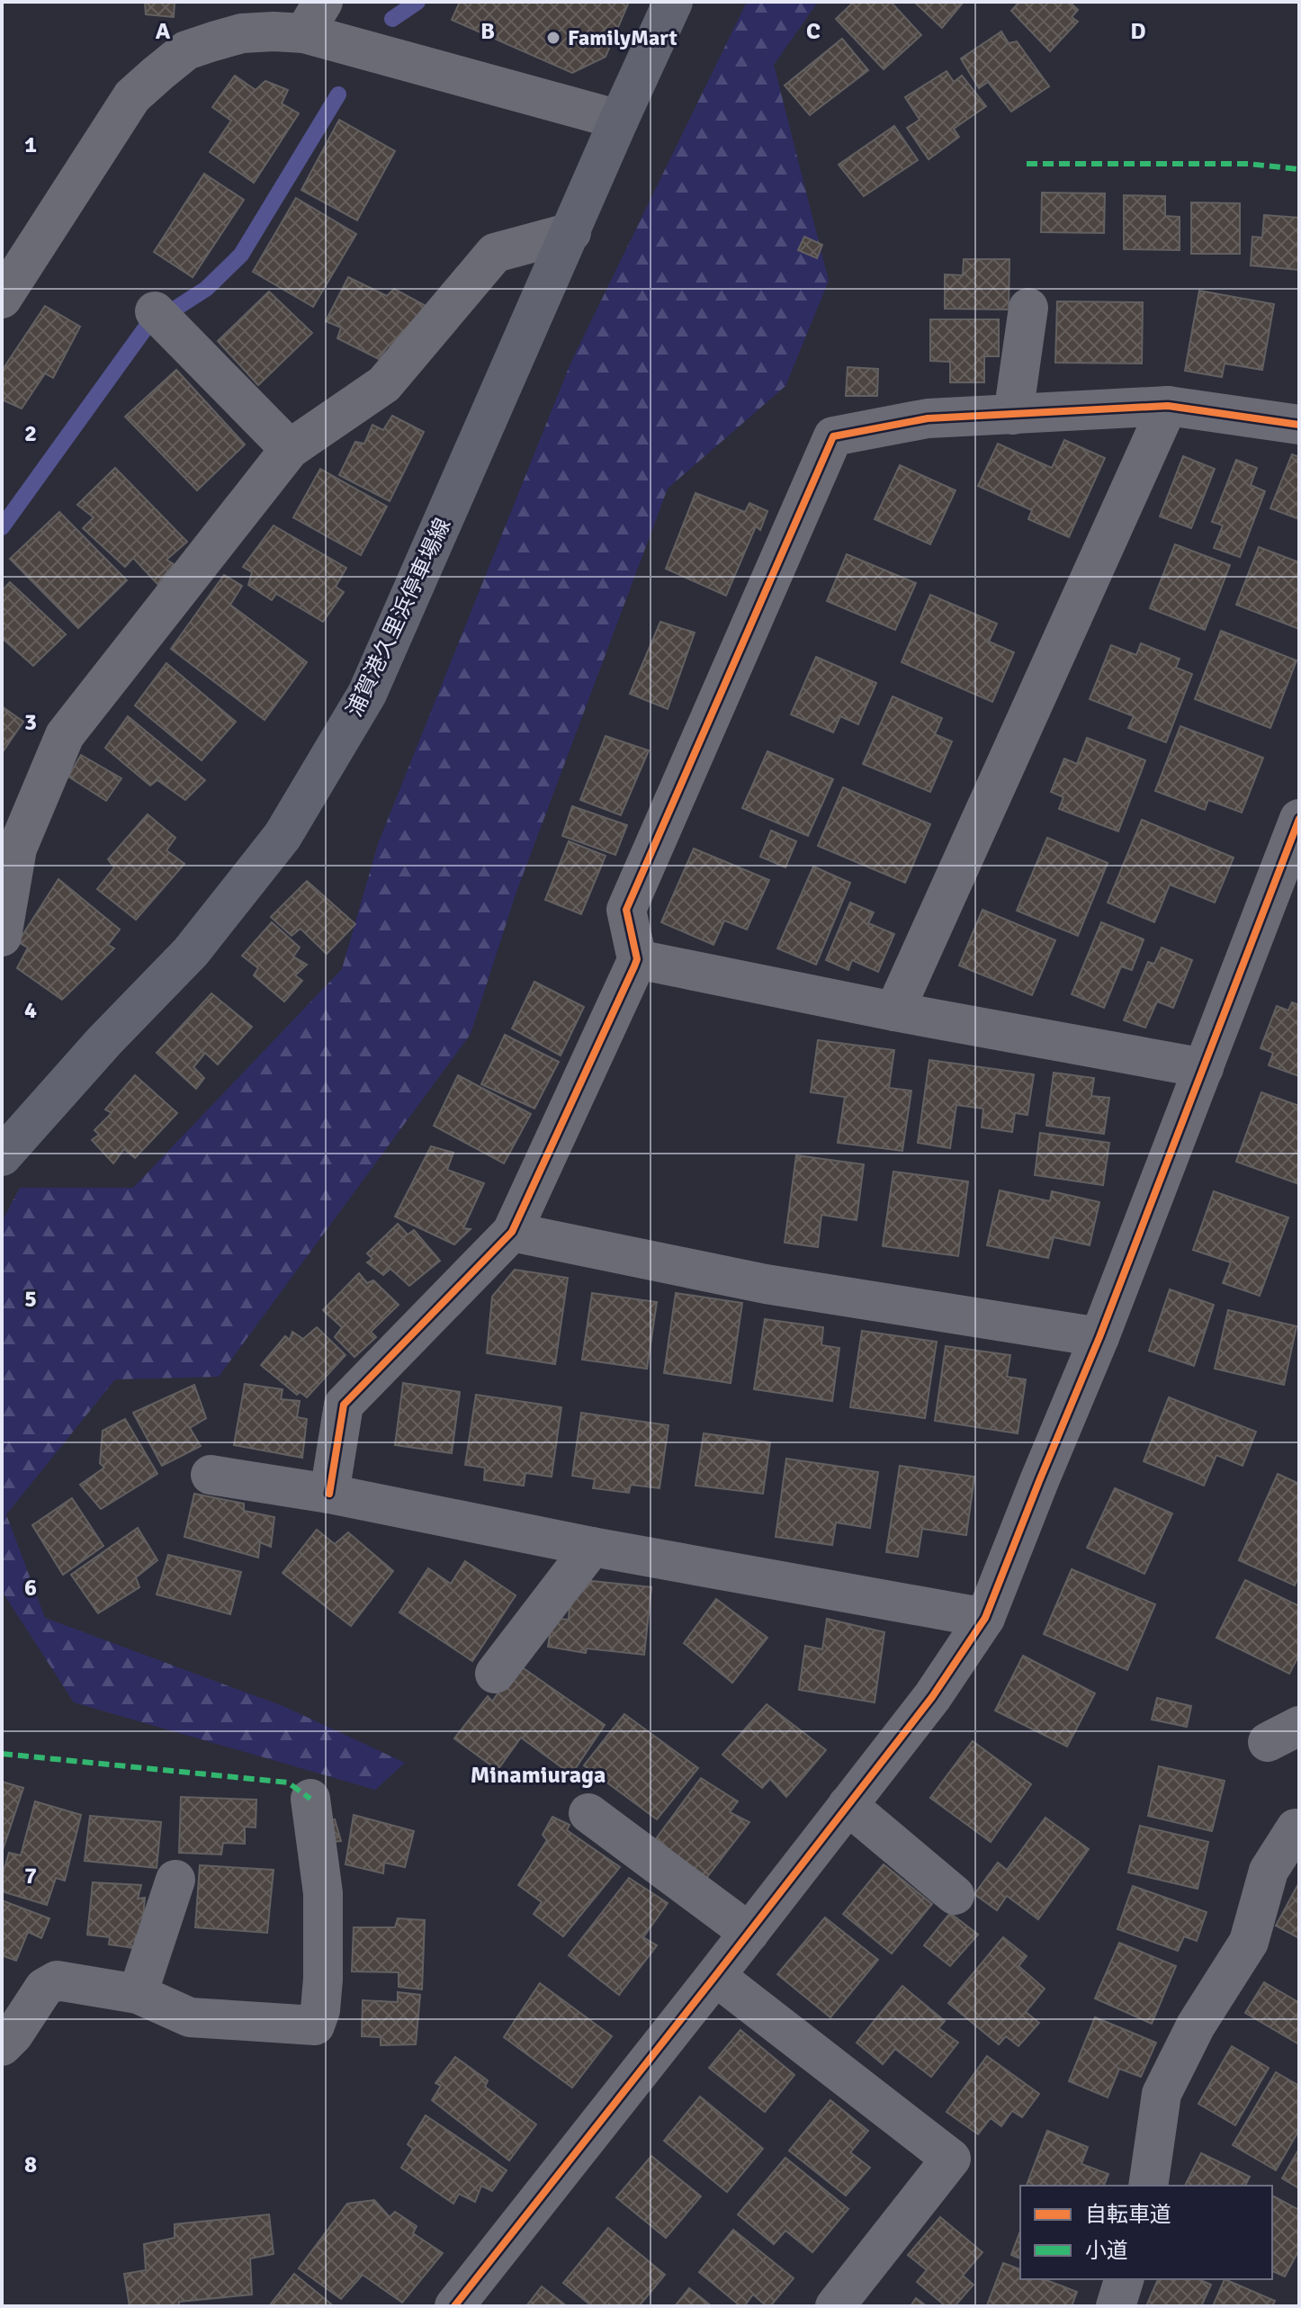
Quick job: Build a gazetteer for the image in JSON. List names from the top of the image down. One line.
{"streets":{"main road":["浦賀港久里浜停車場線"]},"districts":["Minamiuraga"],"places":["FamilyMart"],"legend":["自転車道","小道"],"grid":{"columns":["A","B","C","D"],"rows":["1","2","3","4","5","6","7","8"]}}
